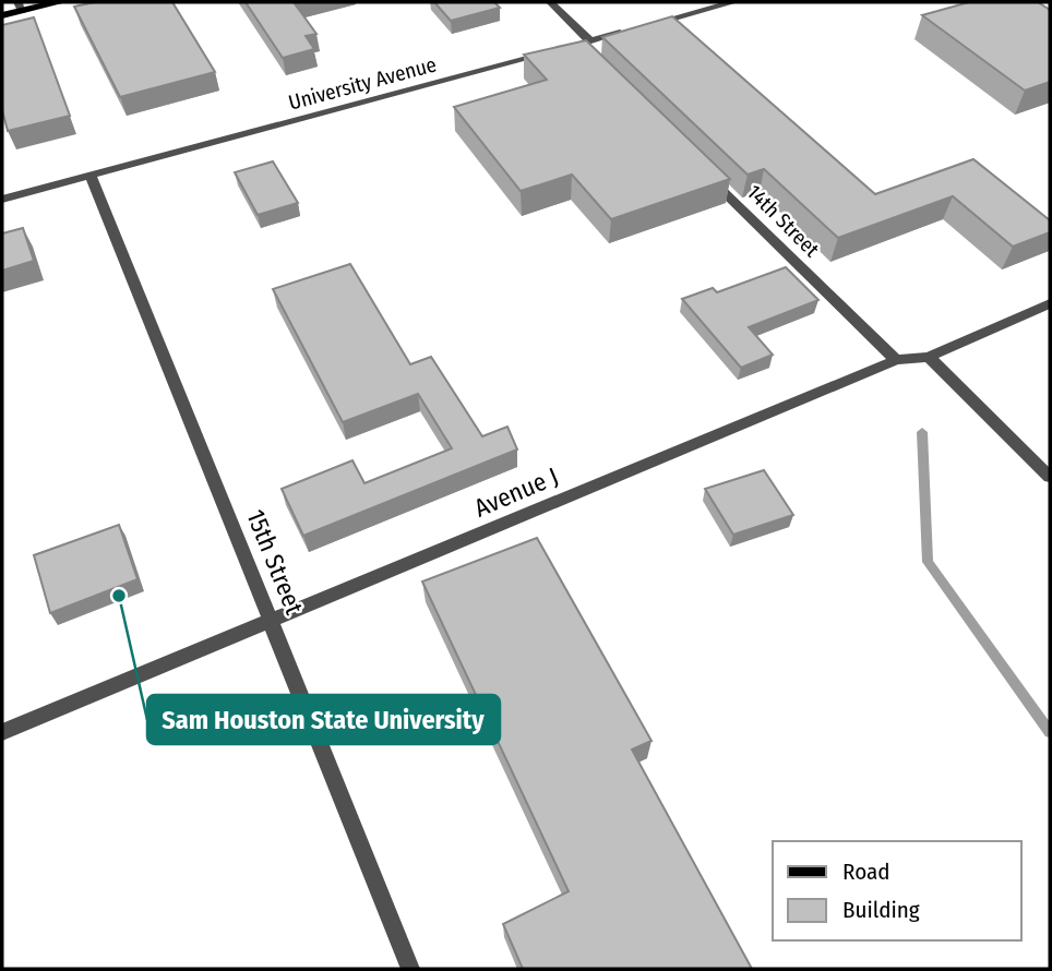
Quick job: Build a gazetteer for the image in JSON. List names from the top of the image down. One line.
{"streets":{"street":["University Avenue","14th Street","Avenue J","15th Street"]},"crossings":[["University Avenue","15th Street"],["14th Street","Avenue J"],["Avenue J","15th Street"]],"places":["Sam Houston State University"],"legend":["Road","Building"]}
